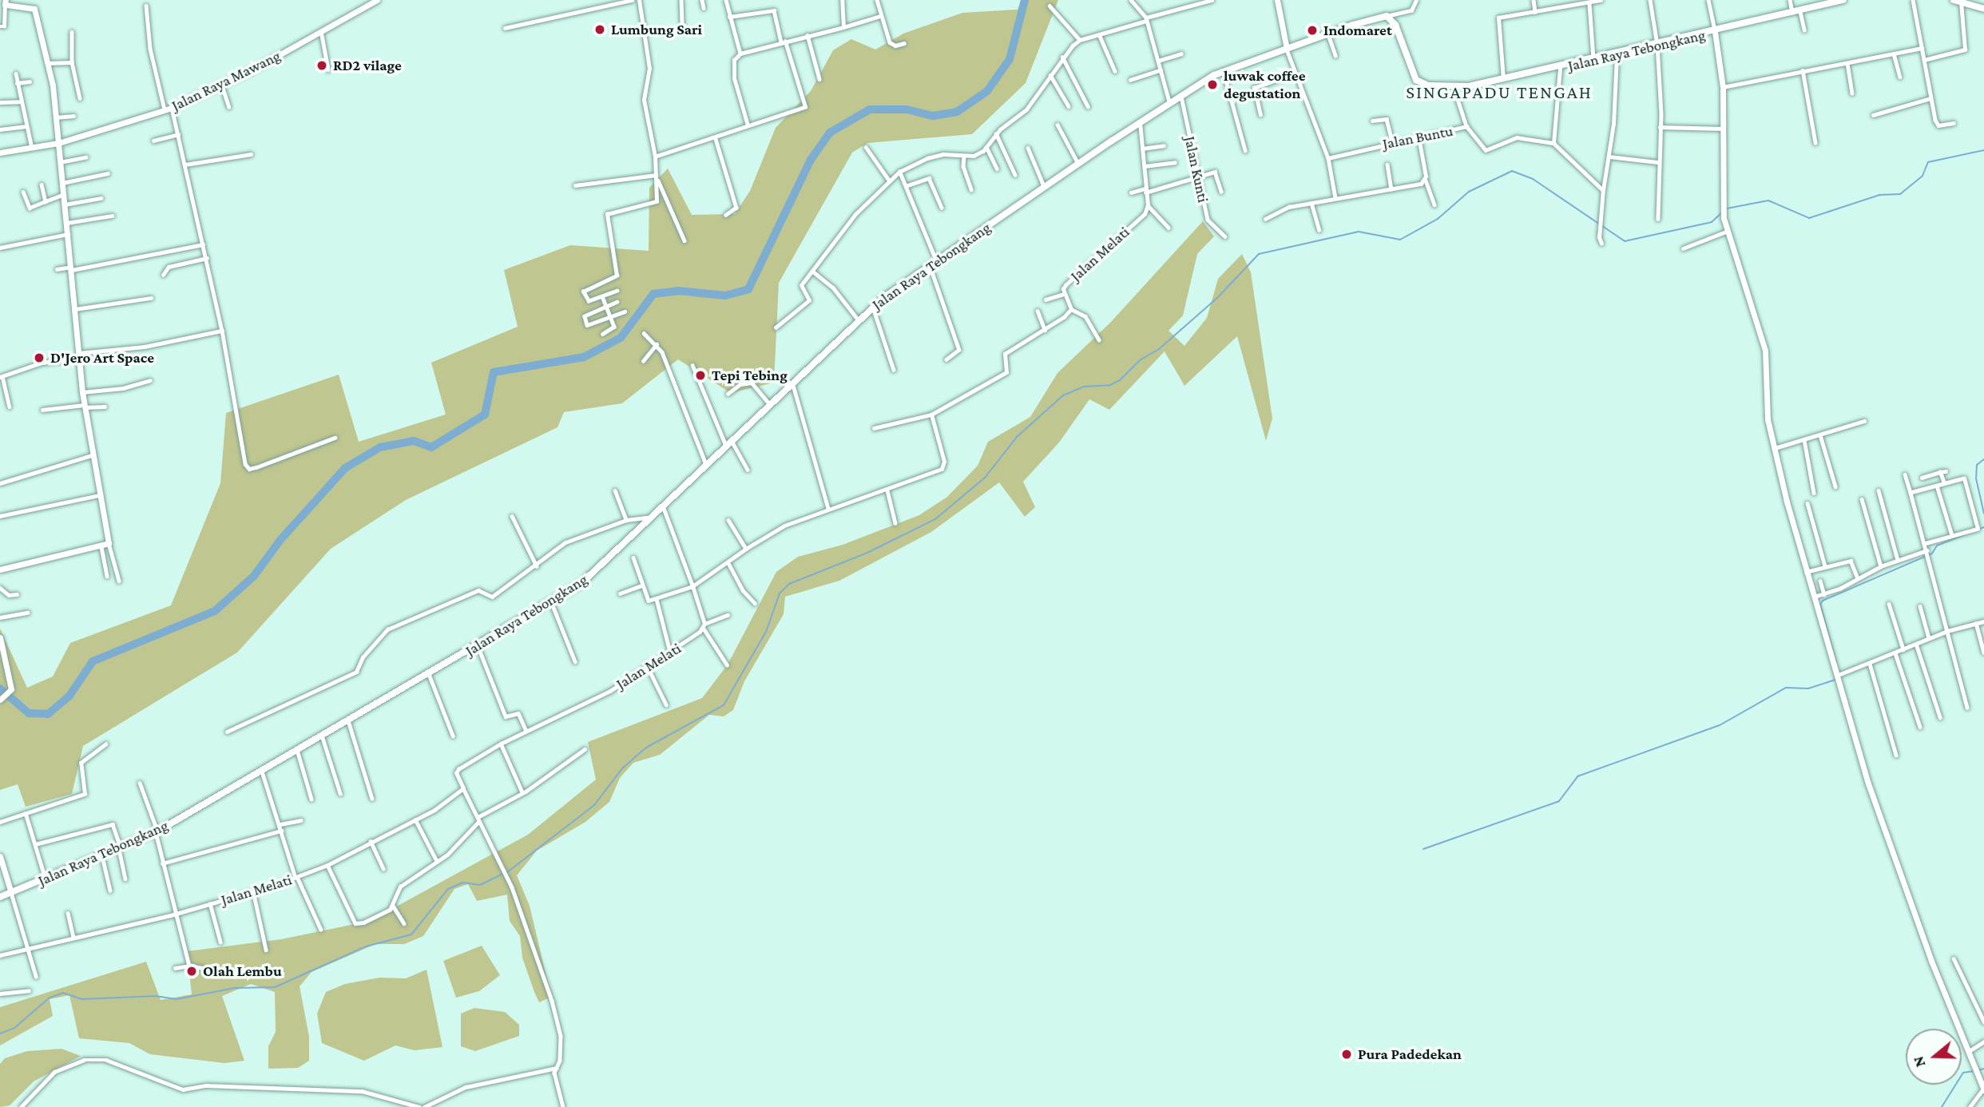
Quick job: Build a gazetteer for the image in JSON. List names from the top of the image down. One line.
{"streets":{"main road":["Jalan Raya Tebongkang","Jalan Raya Mawang"],"street":["Jalan Buntu","Jalan Kunti","Jalan Melati"]},"crossings":[["Jalan Raya Tebongkang","Jalan Buntu"],["Jalan Raya Tebongkang","Jalan Kunti"]],"districts":["SINGAPADU TENGAH"],"places":["Lumbung Sari","Indomaret","RD2 vilage","luwak coffee degustation","D'Jero Art Space","Tepi Tebing","Olah Lembu","Pura Padedekan"],"north":"left"}
